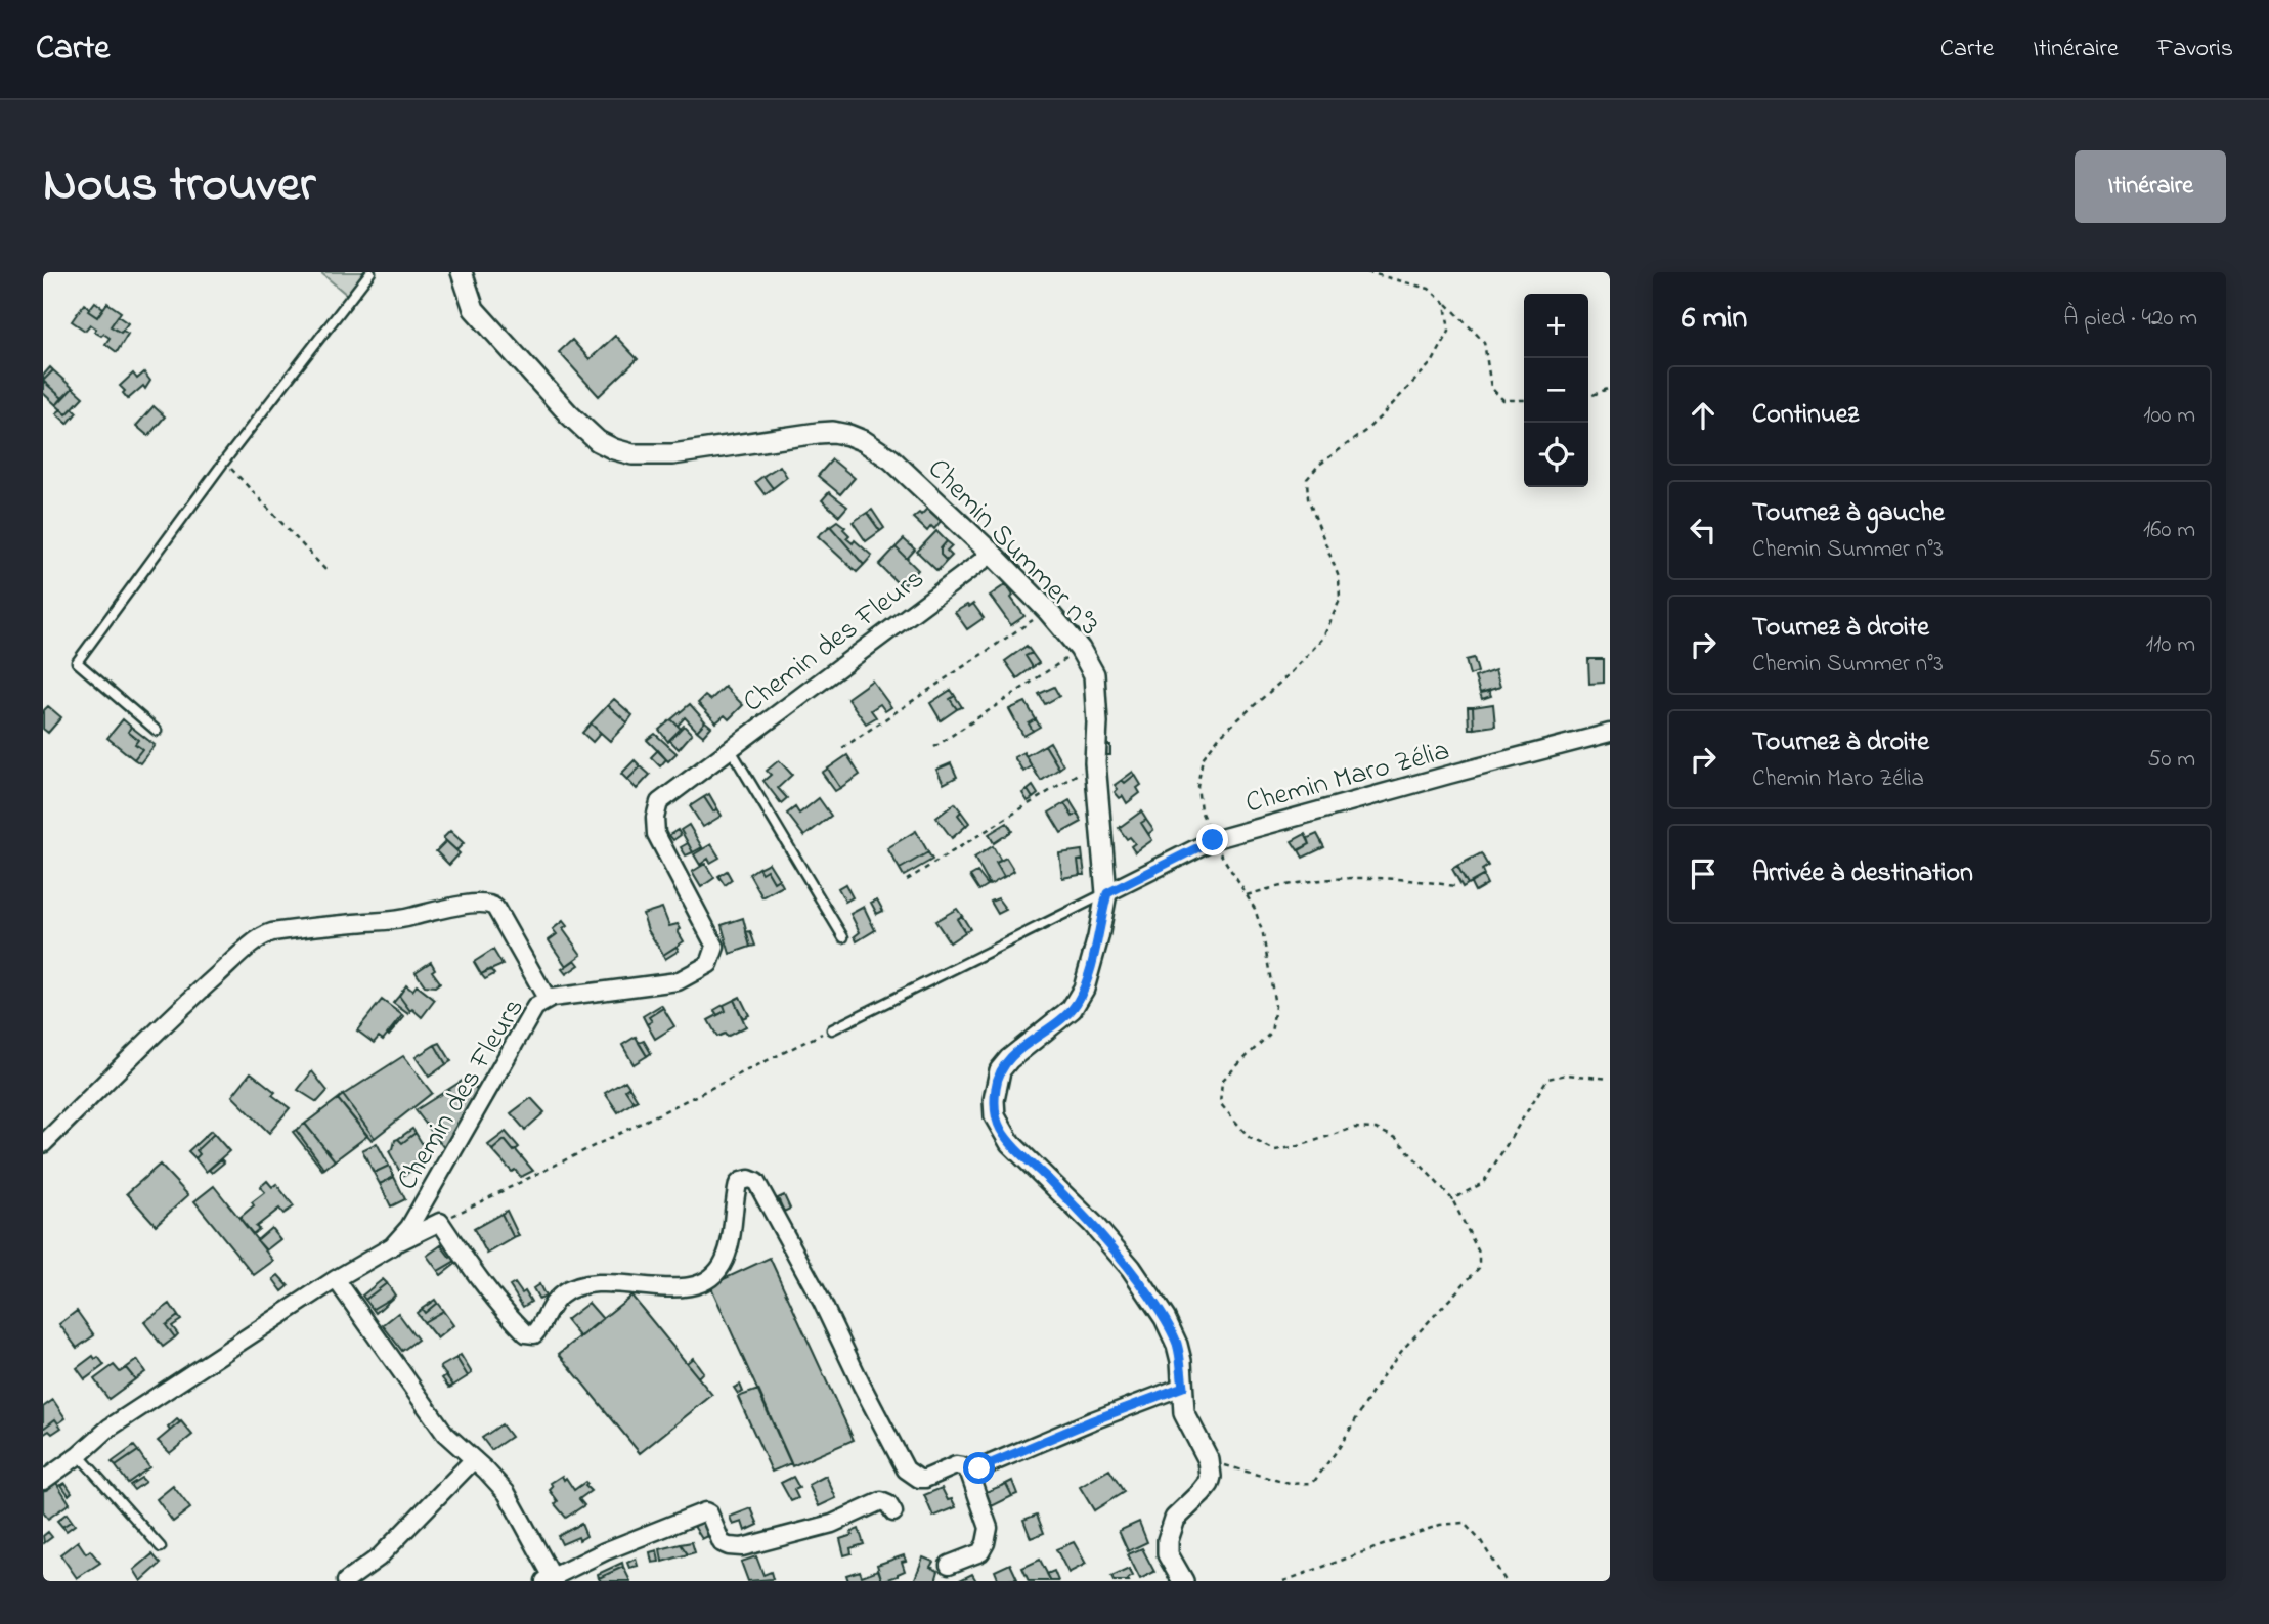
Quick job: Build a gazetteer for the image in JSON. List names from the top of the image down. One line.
{"streets":{"street":["Chemin Summer n°3","Chemin des Fleurs","Chemin Maro Zélia"]},"crossings":[["Chemin Summer n°3","Chemin des Fleurs"],["Chemin Summer n°3","Chemin Maro Zélia"]],"page":{"header":"Carte","nav":["Carte","Itinéraire","Favoris"],"title":"Nous trouver","buttons":"Itinéraire","heading":["6 min","À pied · 420 m"],"map_buttons":["+","−"],"list":[["Continuez","100 m"],["Tournez à gauche","Chemin Summer n°3","160 m"],["Tournez à droite","Chemin Summer n°3","110 m"],["Tournez à droite","Chemin Maro Zélia","50 m"],"Arrivée à destination"]}}
